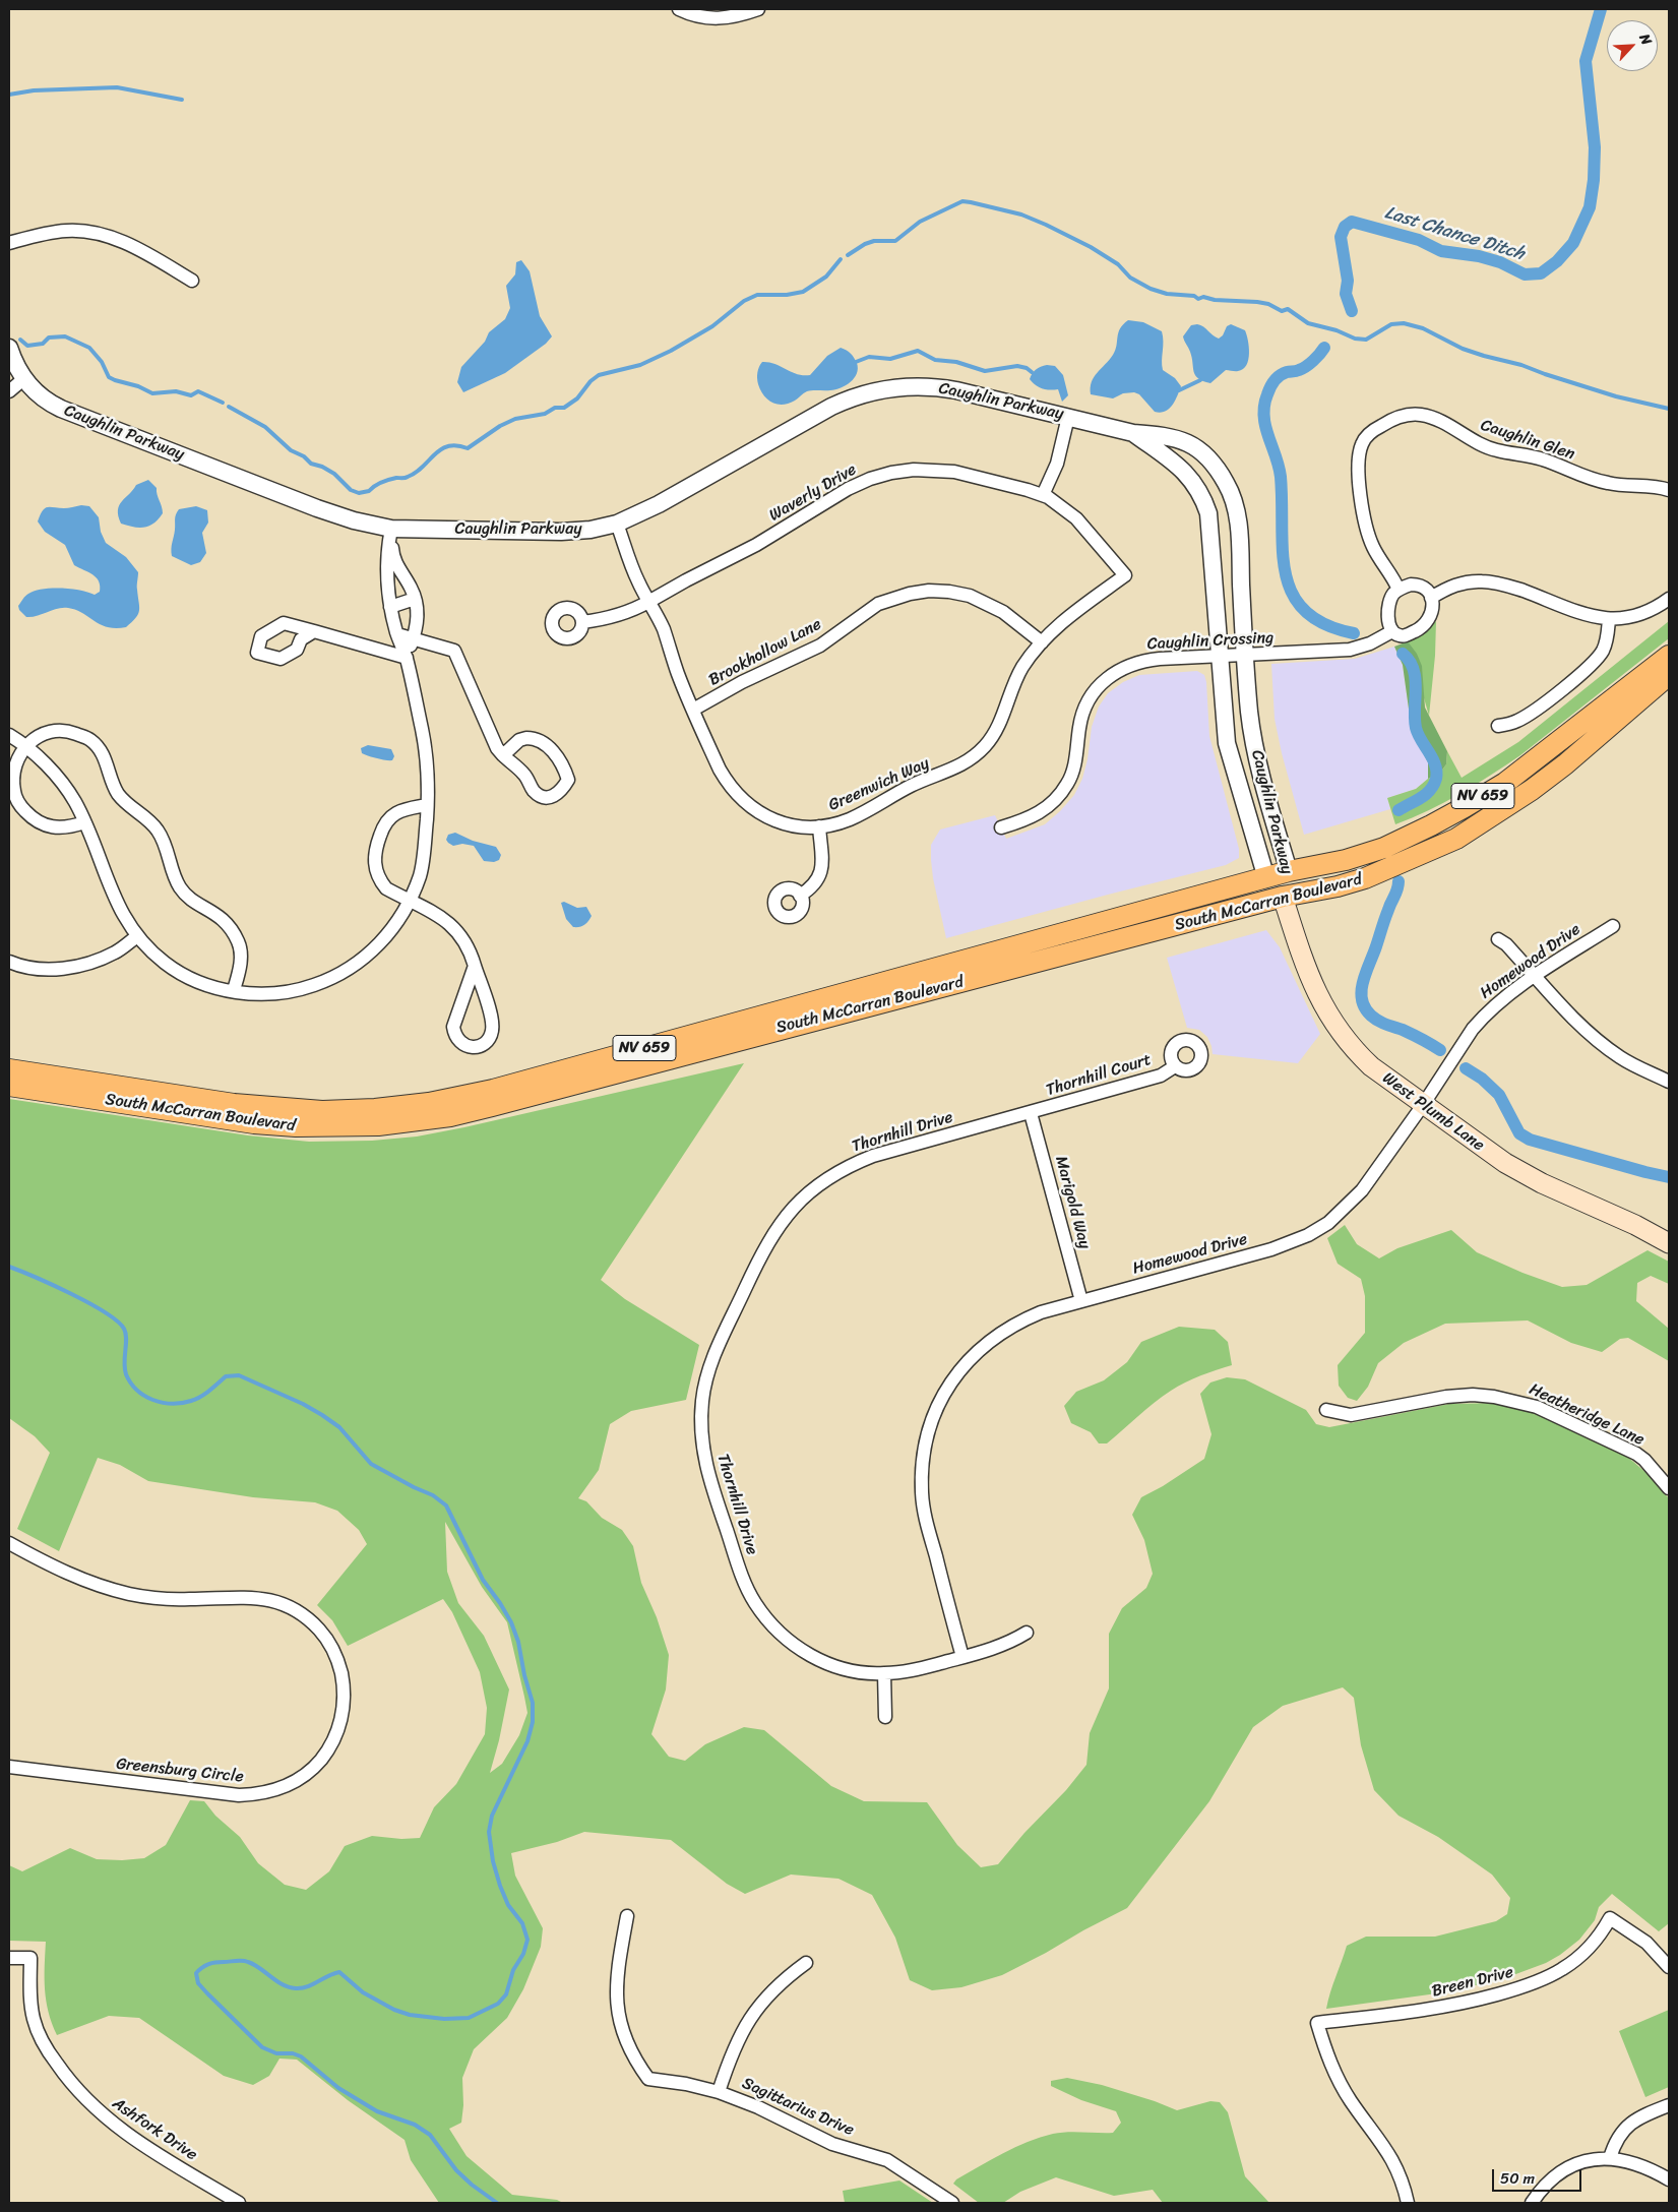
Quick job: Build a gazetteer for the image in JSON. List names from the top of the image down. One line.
{"streets":{"main road":["Caughlin Parkway","NV 659","South McCarran Boulevard","West Plumb Lane"],"street":["Caughlin Glen","Waverly Drive","Caughlin Crossing","Brookhollow Lane","Greenwich Way","Homewood Drive","Thornhill Court","Thornhill Drive","Marigold Way","Heatheridge Lane","Greensburg Circle","Breen Drive","Sagittarius Drive","Ashfork Drive"]},"crossings":[["Caughlin Parkway","Caughlin Crossing"],["Caughlin Parkway","Greenwich Way"],["Caughlin Parkway","South McCarran Boulevard"],["Caughlin Parkway","West Plumb Lane"],["Caughlin Glen","Caughlin Crossing"],["Waverly Drive","Greenwich Way"],["Brookhollow Lane","Greenwich Way"],["South McCarran Boulevard","West Plumb Lane"],["Homewood Drive","West Plumb Lane"],["Homewood Drive","Thornhill Drive"],["Homewood Drive","Marigold Way"],["Thornhill Court","Thornhill Drive"],["Thornhill Court","Marigold Way"],["Thornhill Drive","Marigold Way"]],"water":["Last Chance Ditch"],"scale_bar":"50 m","north":"top right"}
